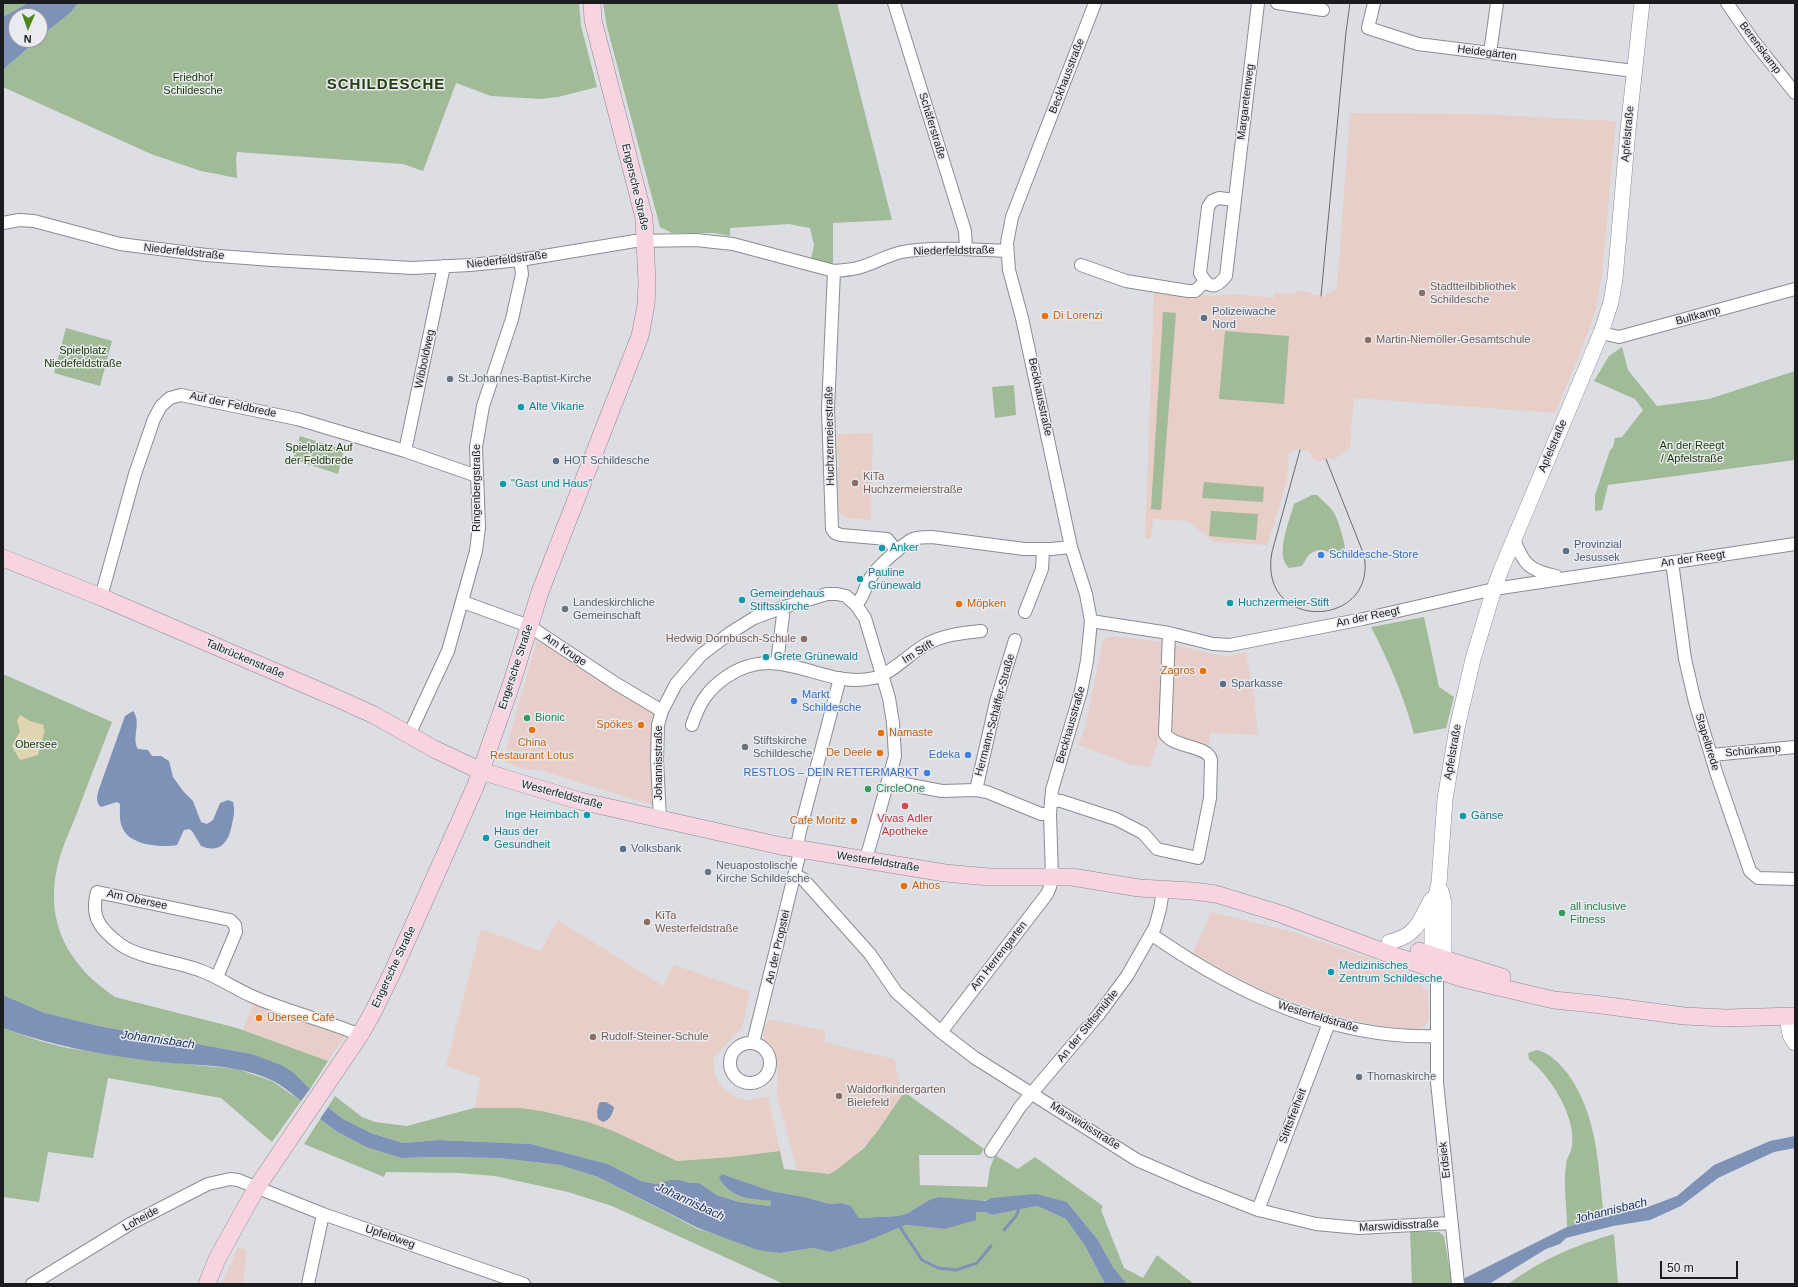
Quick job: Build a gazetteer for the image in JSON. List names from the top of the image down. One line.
{"streets":{"main road":["Engersche Straße","Talbrückenstraße","Westerfeldstraße"],"street":["Berenskamp","Heidegärten","Beckhausstraße","Margaretenweg","Schäferstraße","Apfelstraße","Niederfeldstraße","Bultkamp","Wibboldweg","Auf der Feldbrede","Huchzermeierstraße","Ringenbergstraße","An der Reegt","Am Kruge","Im Stift","Hermann-Schäffer-Straße","Stapelbrede","Schürkamp","Johannisstraße","Am Obersee","An der Propstei","Am Herrengarten","An der Stiftsmühle","Stiftsfreiheit","Marswidisstraße","Erdsiek","Loheide","Upfeldweg"]},"crossings":[["Heidegärten","Apfelstraße"],["Beckhausstraße","Niederfeldstraße"],["Beckhausstraße","An der Reegt"],["Beckhausstraße","Hermann-Schäffer-Straße"],["Beckhausstraße","Westerfeldstraße"],["Beckhausstraße","Am Herrengarten"],["Schäferstraße","Niederfeldstraße"],["Apfelstraße","Bultkamp"],["Apfelstraße","An der Reegt"],["Apfelstraße","Westerfeldstraße"],["Engersche Straße","Niederfeldstraße"],["Engersche Straße","Am Kruge"],["Engersche Straße","Talbrückenstraße"],["Engersche Straße","Westerfeldstraße"],["Engersche Straße","Am Obersee"],["Engersche Straße","Loheide"],["Engersche Straße","Upfeldweg"],["Niederfeldstraße","Wibboldweg"],["Niederfeldstraße","Huchzermeierstraße"],["Niederfeldstraße","Ringenbergstraße"],["Wibboldweg","Auf der Feldbrede"],["Auf der Feldbrede","Ringenbergstraße"],["Auf der Feldbrede","Talbrückenstraße"],["Ringenbergstraße","Am Kruge"],["Ringenbergstraße","Talbrückenstraße"],["An der Reegt","Stapelbrede"],["Am Kruge","Johannisstraße"],["Im Stift","Johannisstraße"],["Talbrückenstraße","Westerfeldstraße"],["Hermann-Schäffer-Straße","Johannisstraße"],["Stapelbrede","Schürkamp"],["Johannisstraße","Westerfeldstraße"],["Westerfeldstraße","An der Propstei"],["Westerfeldstraße","Am Herrengarten"],["Westerfeldstraße","An der Stiftsmühle"],["Westerfeldstraße","Stiftsfreiheit"],["Westerfeldstraße","Erdsiek"],["An der Propstei","Marswidisstraße"],["Am Herrengarten","Marswidisstraße"],["An der Stiftsmühle","Marswidisstraße"],["Stiftsfreiheit","Marswidisstraße"],["Marswidisstraße","Erdsiek"],["Loheide","Upfeldweg"]],"districts":["SCHILDESCHE"],"water":["Johannisbach"],"parks":["Friedhof Schildesche","Spielplatz Niedefeldstraße","An der Reegt / Apfelstraße","Spielplatz Auf der Feldbrede","Obersee"],"places":["Stadtteilbibliothek Schildesche","Di Lorenzi","Polizeiwache Nord","Martin-Niemöller-Gesamtschule","St.Johannes-Baptist-Kirche","Alte Vikarie","HOT Schildesche","KiTa Huchzermeierstraße","\"Gast und Haus\"","Anker","Provinzial Jesussek","Schildesche-Store","Pauline Grünewald","Gemeindehaus Stiftsskirche","Huchzermeier-Stift","Möpken","Landeskirchliche Gemeinschaft","Hedwig Dornbusch-Schule","Grete Grünewald","Zagros","Sparkasse","Markt Schildesche","Bionic","Spökes","China Restaurant Lotus","Namaste","Stiftskirche Schildesche","De Deele","Edeka","RESTLOS – DEIN RETTERMARKT","CircleOne","Vivas Adler Apotheke","Inge Heimbach","Gänse","Cafe Moritz","Haus der Gesundheit","Volksbank","Neuapostolische Kirche Schildesche","Athos","all inclusive Fitness","KiTa Westerfeldstraße","Medizinisches Zentrum Schildesche","Übersee Café","Rudolf-Steiner-Schule","Thomaskirche","Waldorfkindergarten Bielefeld"],"scale_bar":"50 m","north":"bottom"}
